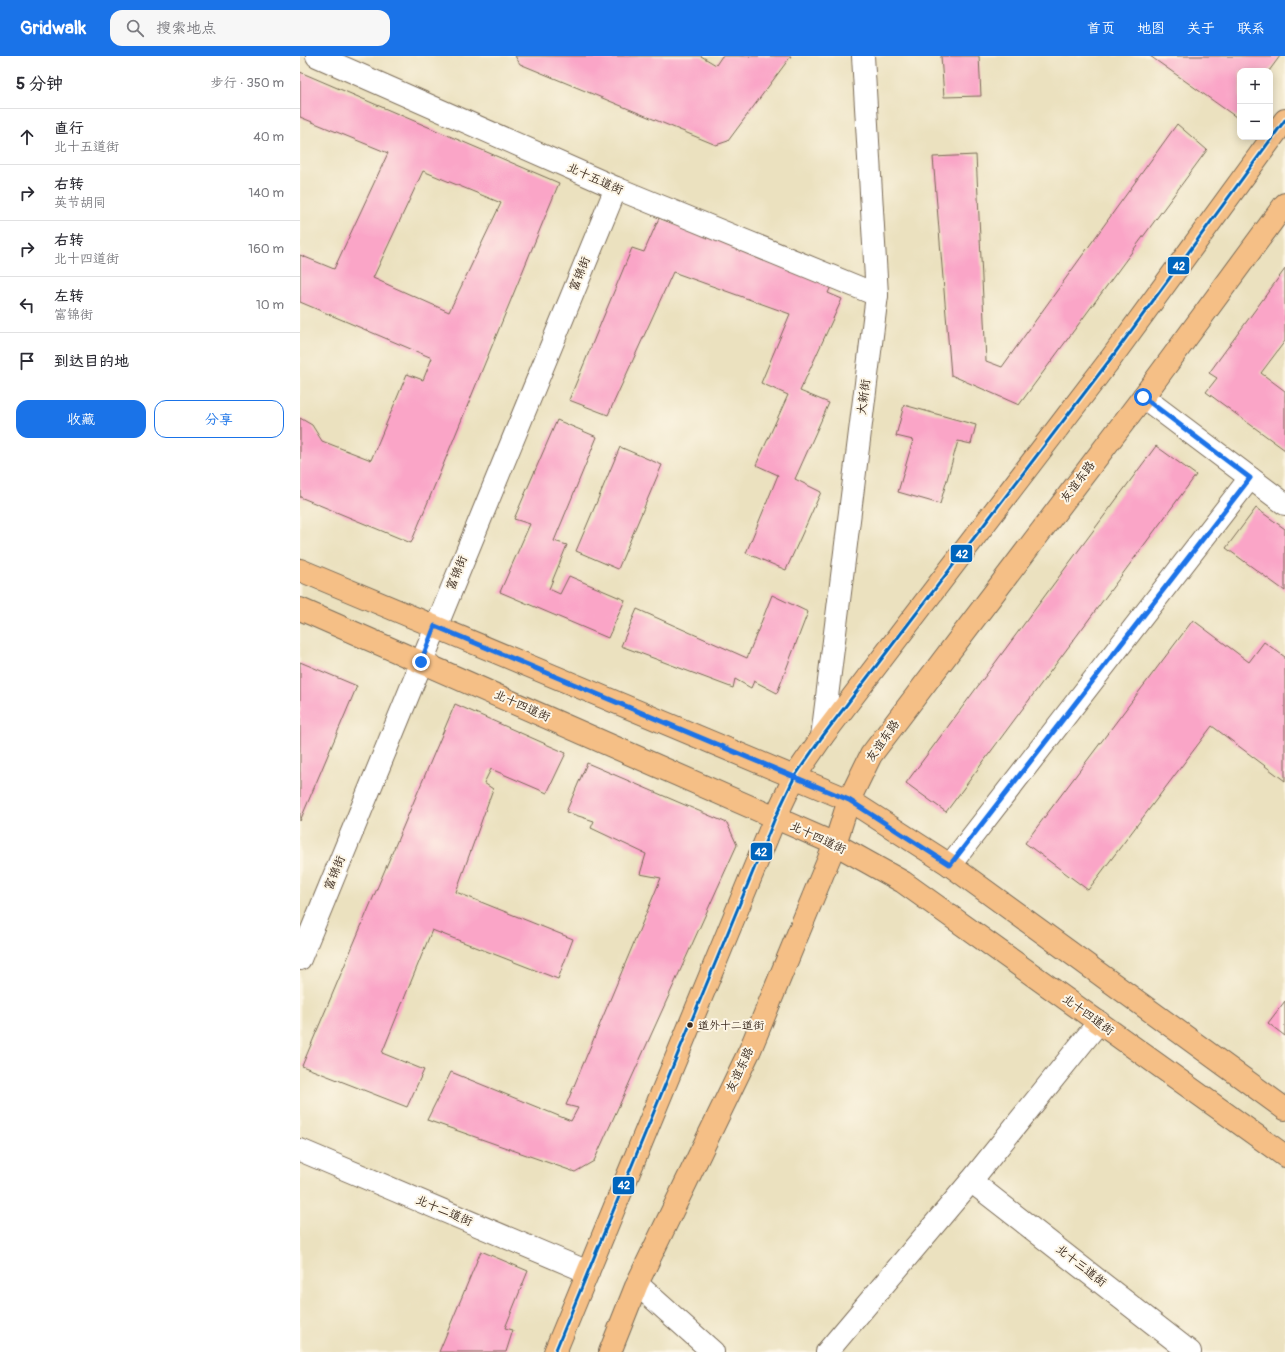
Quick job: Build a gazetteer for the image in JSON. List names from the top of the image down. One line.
{"streets":{"main road":["友谊东路","北十四道街"],"street":["北十五道街","富锦街","大新街","北十二道街","北十三道街"]},"crossings":[["北十五道街","富锦街"],["北十五道街","大新街"],["富锦街","北十四道街"],["友谊东路","北十四道街"]],"places":["道外十二道街"],"lines":["transit line 42"],"page":{"header":"Gridwalk","search":"搜索地点","nav":["首页","地图","关于","联系"],"heading":["5 分钟","步行 · 350 m"],"map_buttons":["+","−"],"list":[["直行","北十五道街","40 m"],["右转","英节胡同","140 m"],["右转","北十四道街","160 m"],["左转","富锦街","10 m"],"到达目的地"],"buttons":["收藏","分享"]}}
